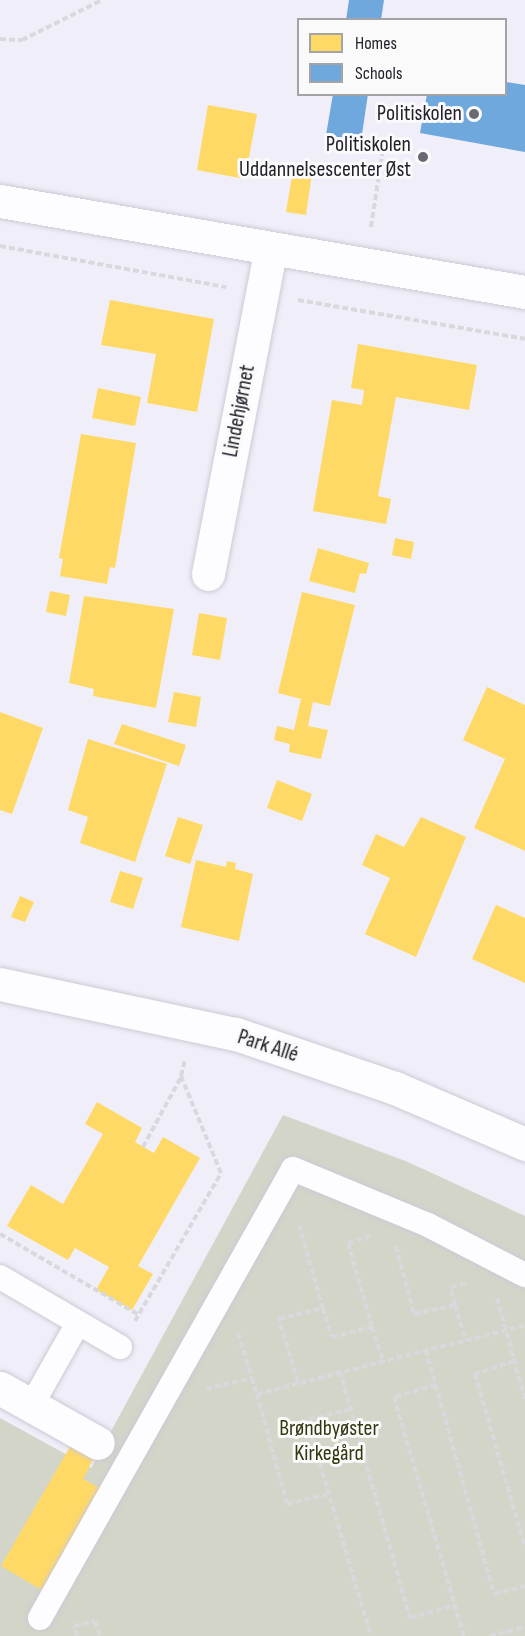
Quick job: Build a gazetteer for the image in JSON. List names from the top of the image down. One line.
{"streets":{"street":["Lindehjørnet","Park Allé"]},"parks":["Brøndbyøster Kirkegård"],"places":["Politiskolen","Politiskolen Uddannelsescenter Øst"],"legend":["Homes","Schools"]}
